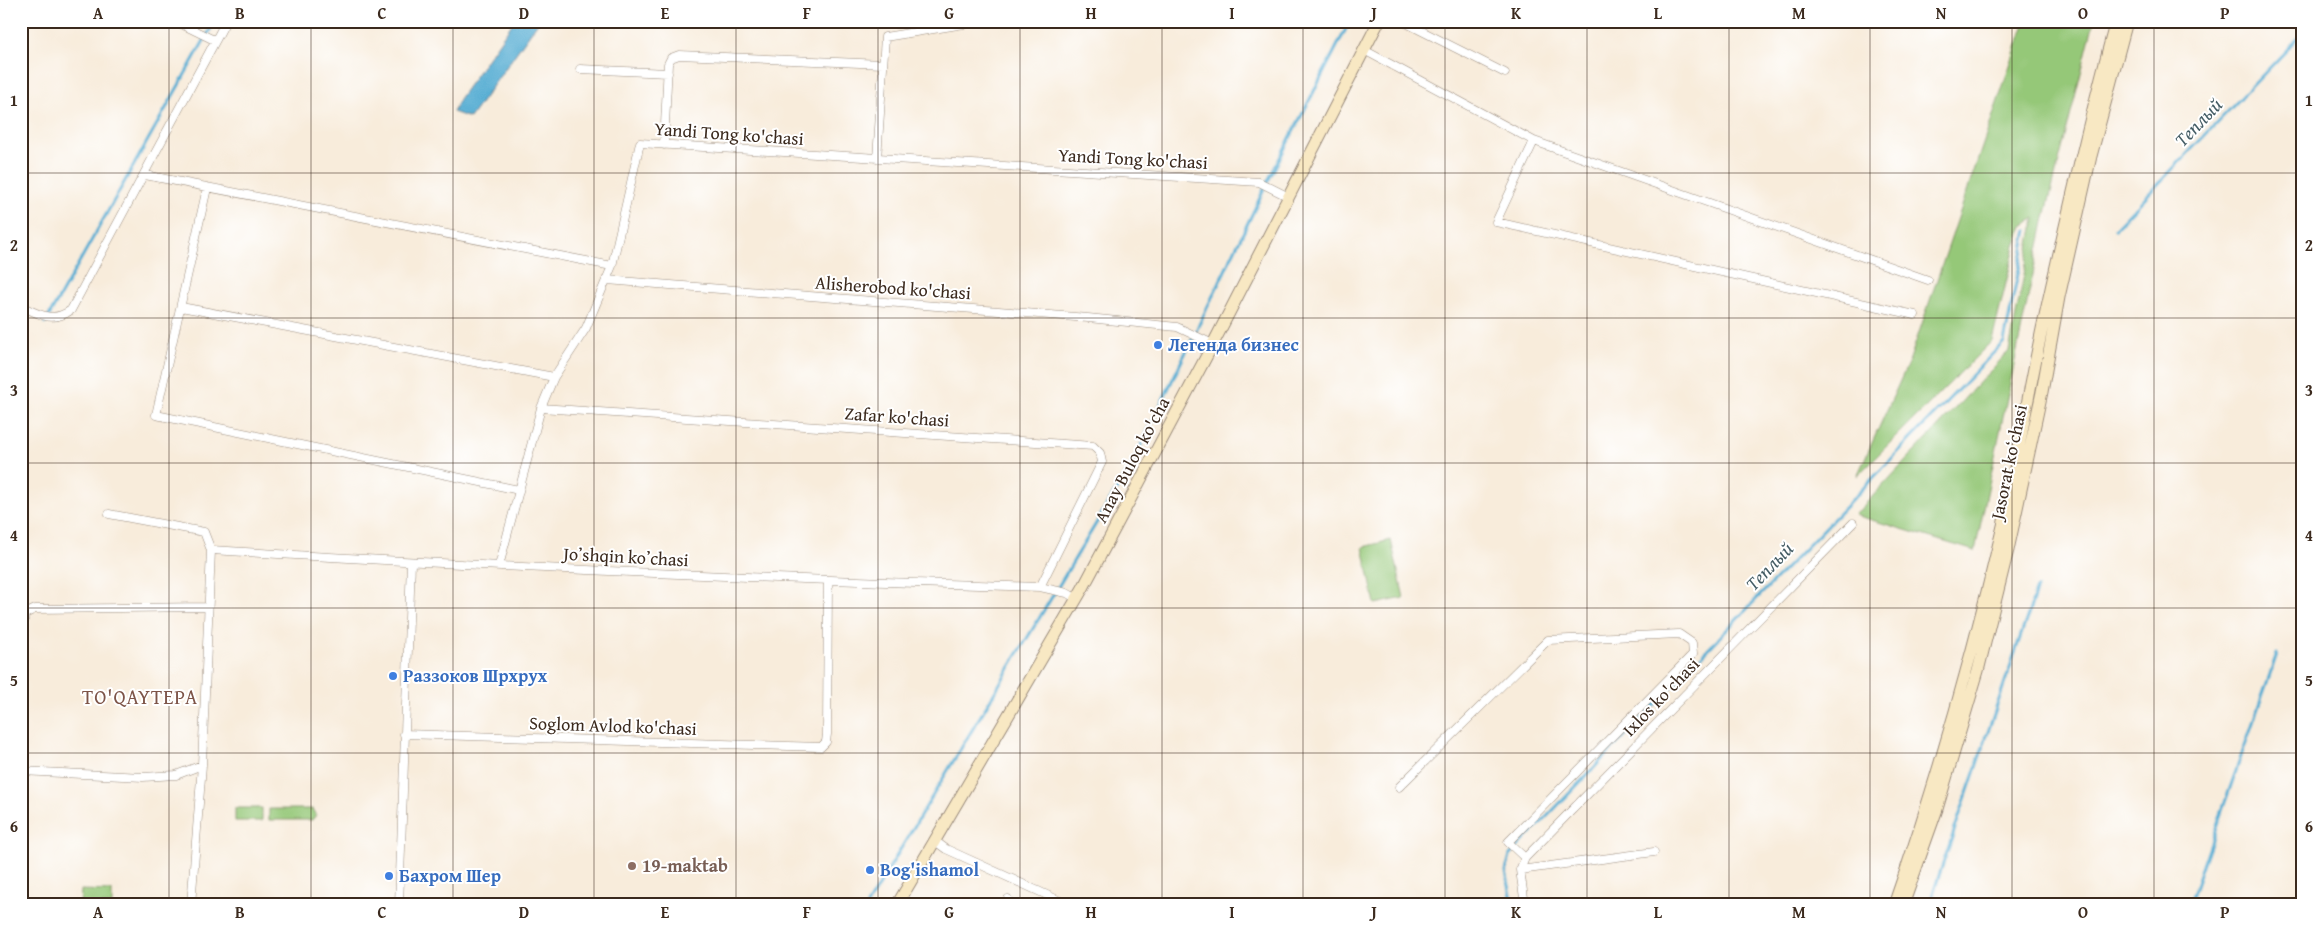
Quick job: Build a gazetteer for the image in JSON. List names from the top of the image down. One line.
{"streets":{"main road":["Anay Buloq ko'cha","Jasorat koʻchasi"],"street":["Yandi Tong ko'chasi","Alisherobod ko'chasi","Zafar ko'chasi","Joʼshqin koʼchasi","Ixlos ko'chasi","Soglom Avlod ko'chasi"]},"crossings":[["Yandi Tong ko'chasi","Alisherobod ko'chasi"],["Yandi Tong ko'chasi","Zafar ko'chasi"],["Yandi Tong ko'chasi","Anay Buloq ko'cha"],["Yandi Tong ko'chasi","Joʼshqin koʼchasi"],["Alisherobod ko'chasi","Anay Buloq ko'cha"],["Zafar ko'chasi","Joʼshqin koʼchasi"],["Anay Buloq ko'cha","Joʼshqin koʼchasi"],["Joʼshqin koʼchasi","Soglom Avlod ko'chasi"]],"districts":["TO'QAYTEPA"],"water":["Теплый"],"places":["Легенда бизнес","Раззоков Шрхрух","19-maktab","Bog'ishamol","Бахром Шер"],"grid":{"columns":["A","B","C","D","E","F","G","H","I","J","K","L","M","N","O","P"],"rows":["1","2","3","4","5","6"]}}
